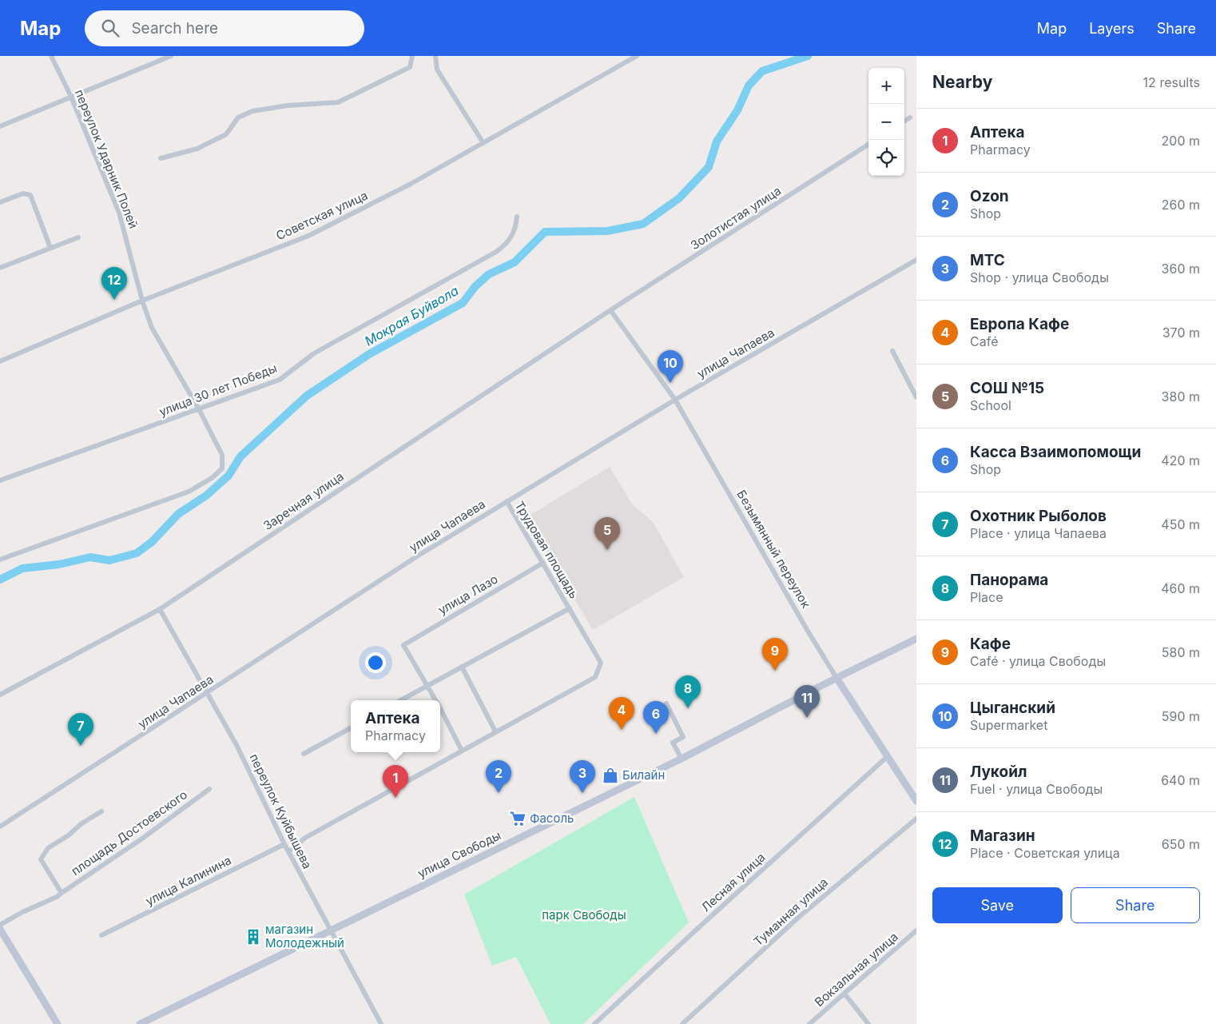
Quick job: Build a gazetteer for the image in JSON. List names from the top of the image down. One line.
{"streets":{"main road":["Безымянный переулок","улица Свободы"],"street":["переулок Ударник Полей","Советская улица","Золотистая улица","улица Чапаева","улица 30 лет Победы","Заречная улица","Трудовая площадь","улица Лазо","переулок Куйбышева","площадь Достоевского","улица Калинина","Лесная улица","Туманная улица","Вокзальная улица"]},"crossings":[["переулок Ударник Полей","Советская улица"],["переулок Ударник Полей","улица 30 лет Победы"],["Золотистая улица","Заречная улица"],["Золотистая улица","Безымянный переулок"],["улица Чапаева","Безымянный переулок"],["улица Чапаева","Трудовая площадь"],["улица Чапаева","переулок Куйбышева"],["Заречная улица","Безымянный переулок"],["Заречная улица","переулок Куйбышева"],["Безымянный переулок","улица Свободы"],["Безымянный переулок","Лесная улица"],["Трудовая площадь","улица Лазо"],["переулок Куйбышева","улица Свободы"],["переулок Куйбышева","улица Калинина"]],"water":["Мокрая Буйвола"],"parks":["парк Свободы"],"places":{"shop":["Билайн"],"supermarket":["Фасоль"],"building":["магазин Молодежный"]},"page":{"header":"Map","search":"Search here","nav":["Map","Layers","Share"],"heading":["Nearby","12 results"],"map_buttons":["+","−"],"list":[{"mark":"1","name":"Аптека","note":"Pharmacy","value":"200 m"},{"mark":"2","name":"Ozon","note":"Shop","value":"260 m"},{"mark":"3","name":"МТС","note":"Shop · улица Свободы","value":"360 m"},{"mark":"4","name":"Европа Кафе","note":"Café","value":"370 m"},{"mark":"5","name":"СОШ №15","note":"School","value":"380 m"},{"mark":"6","name":"Касса Взаимопомощи","note":"Shop","value":"420 m"},{"mark":"7","name":"Охотник Рыболов","note":"Place · улица Чапаева","value":"450 m"},{"mark":"8","name":"Панорама","note":"Place","value":"460 m"},{"mark":"9","name":"Кафе","note":"Café · улица Свободы","value":"580 m"},{"mark":"10","name":"Цыганский","note":"Supermarket","value":"590 m"},{"mark":"11","name":"Лукойл","note":"Fuel · улица Свободы","value":"640 m"},{"mark":"12","name":"Магазин","note":"Place · Советская улица","value":"650 m"}],"pins":["12","10","5","9","8","11","4","6","7","2","3","1"],"popup":["Аптека","Pharmacy"],"buttons":["Save","Share"]}}
